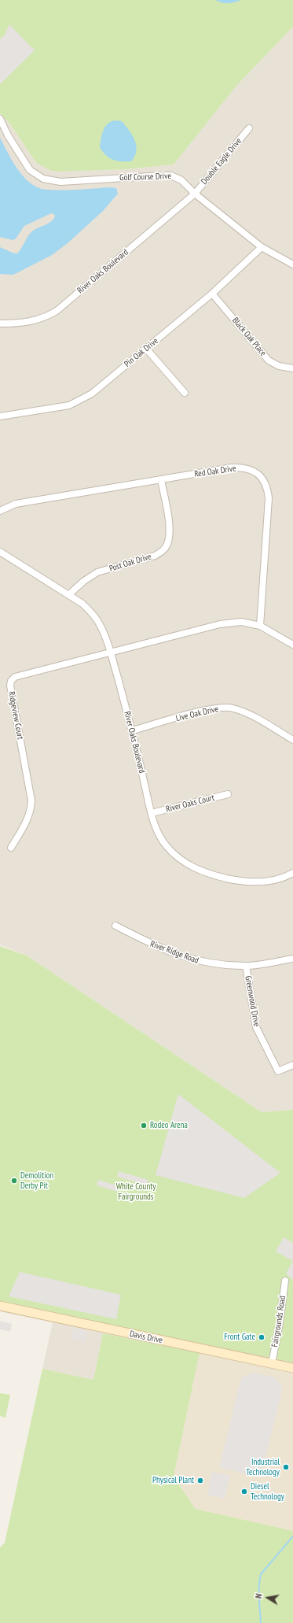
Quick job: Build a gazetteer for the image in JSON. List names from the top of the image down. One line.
{"streets":{"street":["Double Eagle Drive","Golf Course Drive","River Oaks Boulevard","Black Oak Place","Pin Oak Drive","Red Oak Drive","Post Oak Drive","Live Oak Drive","Ridgeview Court","River Oaks Court","River Ridge Road","Greenwood Drive","Fairgrounds Road","Davis Drive"]},"crossings":[["Double Eagle Drive","Golf Course Drive"],["Double Eagle Drive","River Oaks Boulevard"],["Golf Course Drive","River Oaks Boulevard"],["Golf Course Drive","Pin Oak Drive"],["River Oaks Boulevard","Post Oak Drive"],["River Oaks Boulevard","Live Oak Drive"],["River Oaks Boulevard","Ridgeview Court"],["River Oaks Boulevard","River Oaks Court"],["Black Oak Place","Pin Oak Drive"],["Red Oak Drive","Post Oak Drive"],["River Ridge Road","Greenwood Drive"],["Fairgrounds Road","Davis Drive"]],"parks":["White County Fairgrounds"],"places":["Rodeo Arena","Demolition Derby Pit","Front Gate","Industrial Technology","Physical Plant","Diesel Technology"],"north":"left"}
